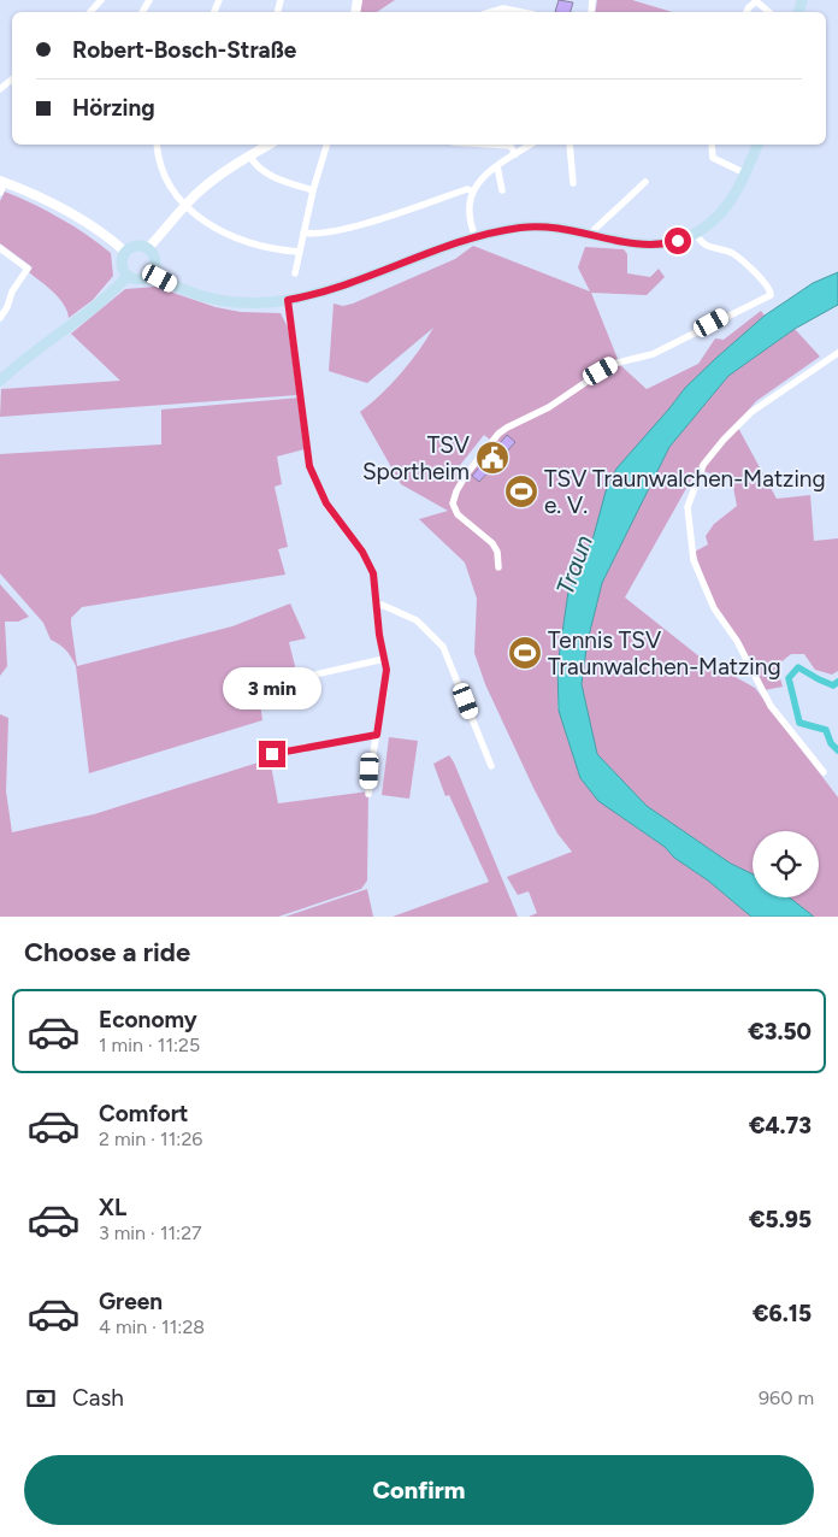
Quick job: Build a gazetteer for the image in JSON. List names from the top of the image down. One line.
{"water":["Traun"],"places":{"public building":["TSV Sportheim"],"sports":["TSV Traunwalchen-Matzing e. V.","Tennis TSV Traunwalchen-Matzing"]},"page":{"banner":["Robert-Bosch-Straße","Hörzing"],"bubble":"3 min","heading":"Choose a ride","list":[{"name":"Economy","note":"1 min · 11:25","value":"€3.50"},{"name":"Comfort","note":"2 min · 11:26","value":"€4.73"},{"name":"XL","note":"3 min · 11:27","value":"€5.95"},{"name":"Green","note":"4 min · 11:28","value":"€6.15"}],"pay":["Cash","960 m"],"buttons":"Confirm"}}
